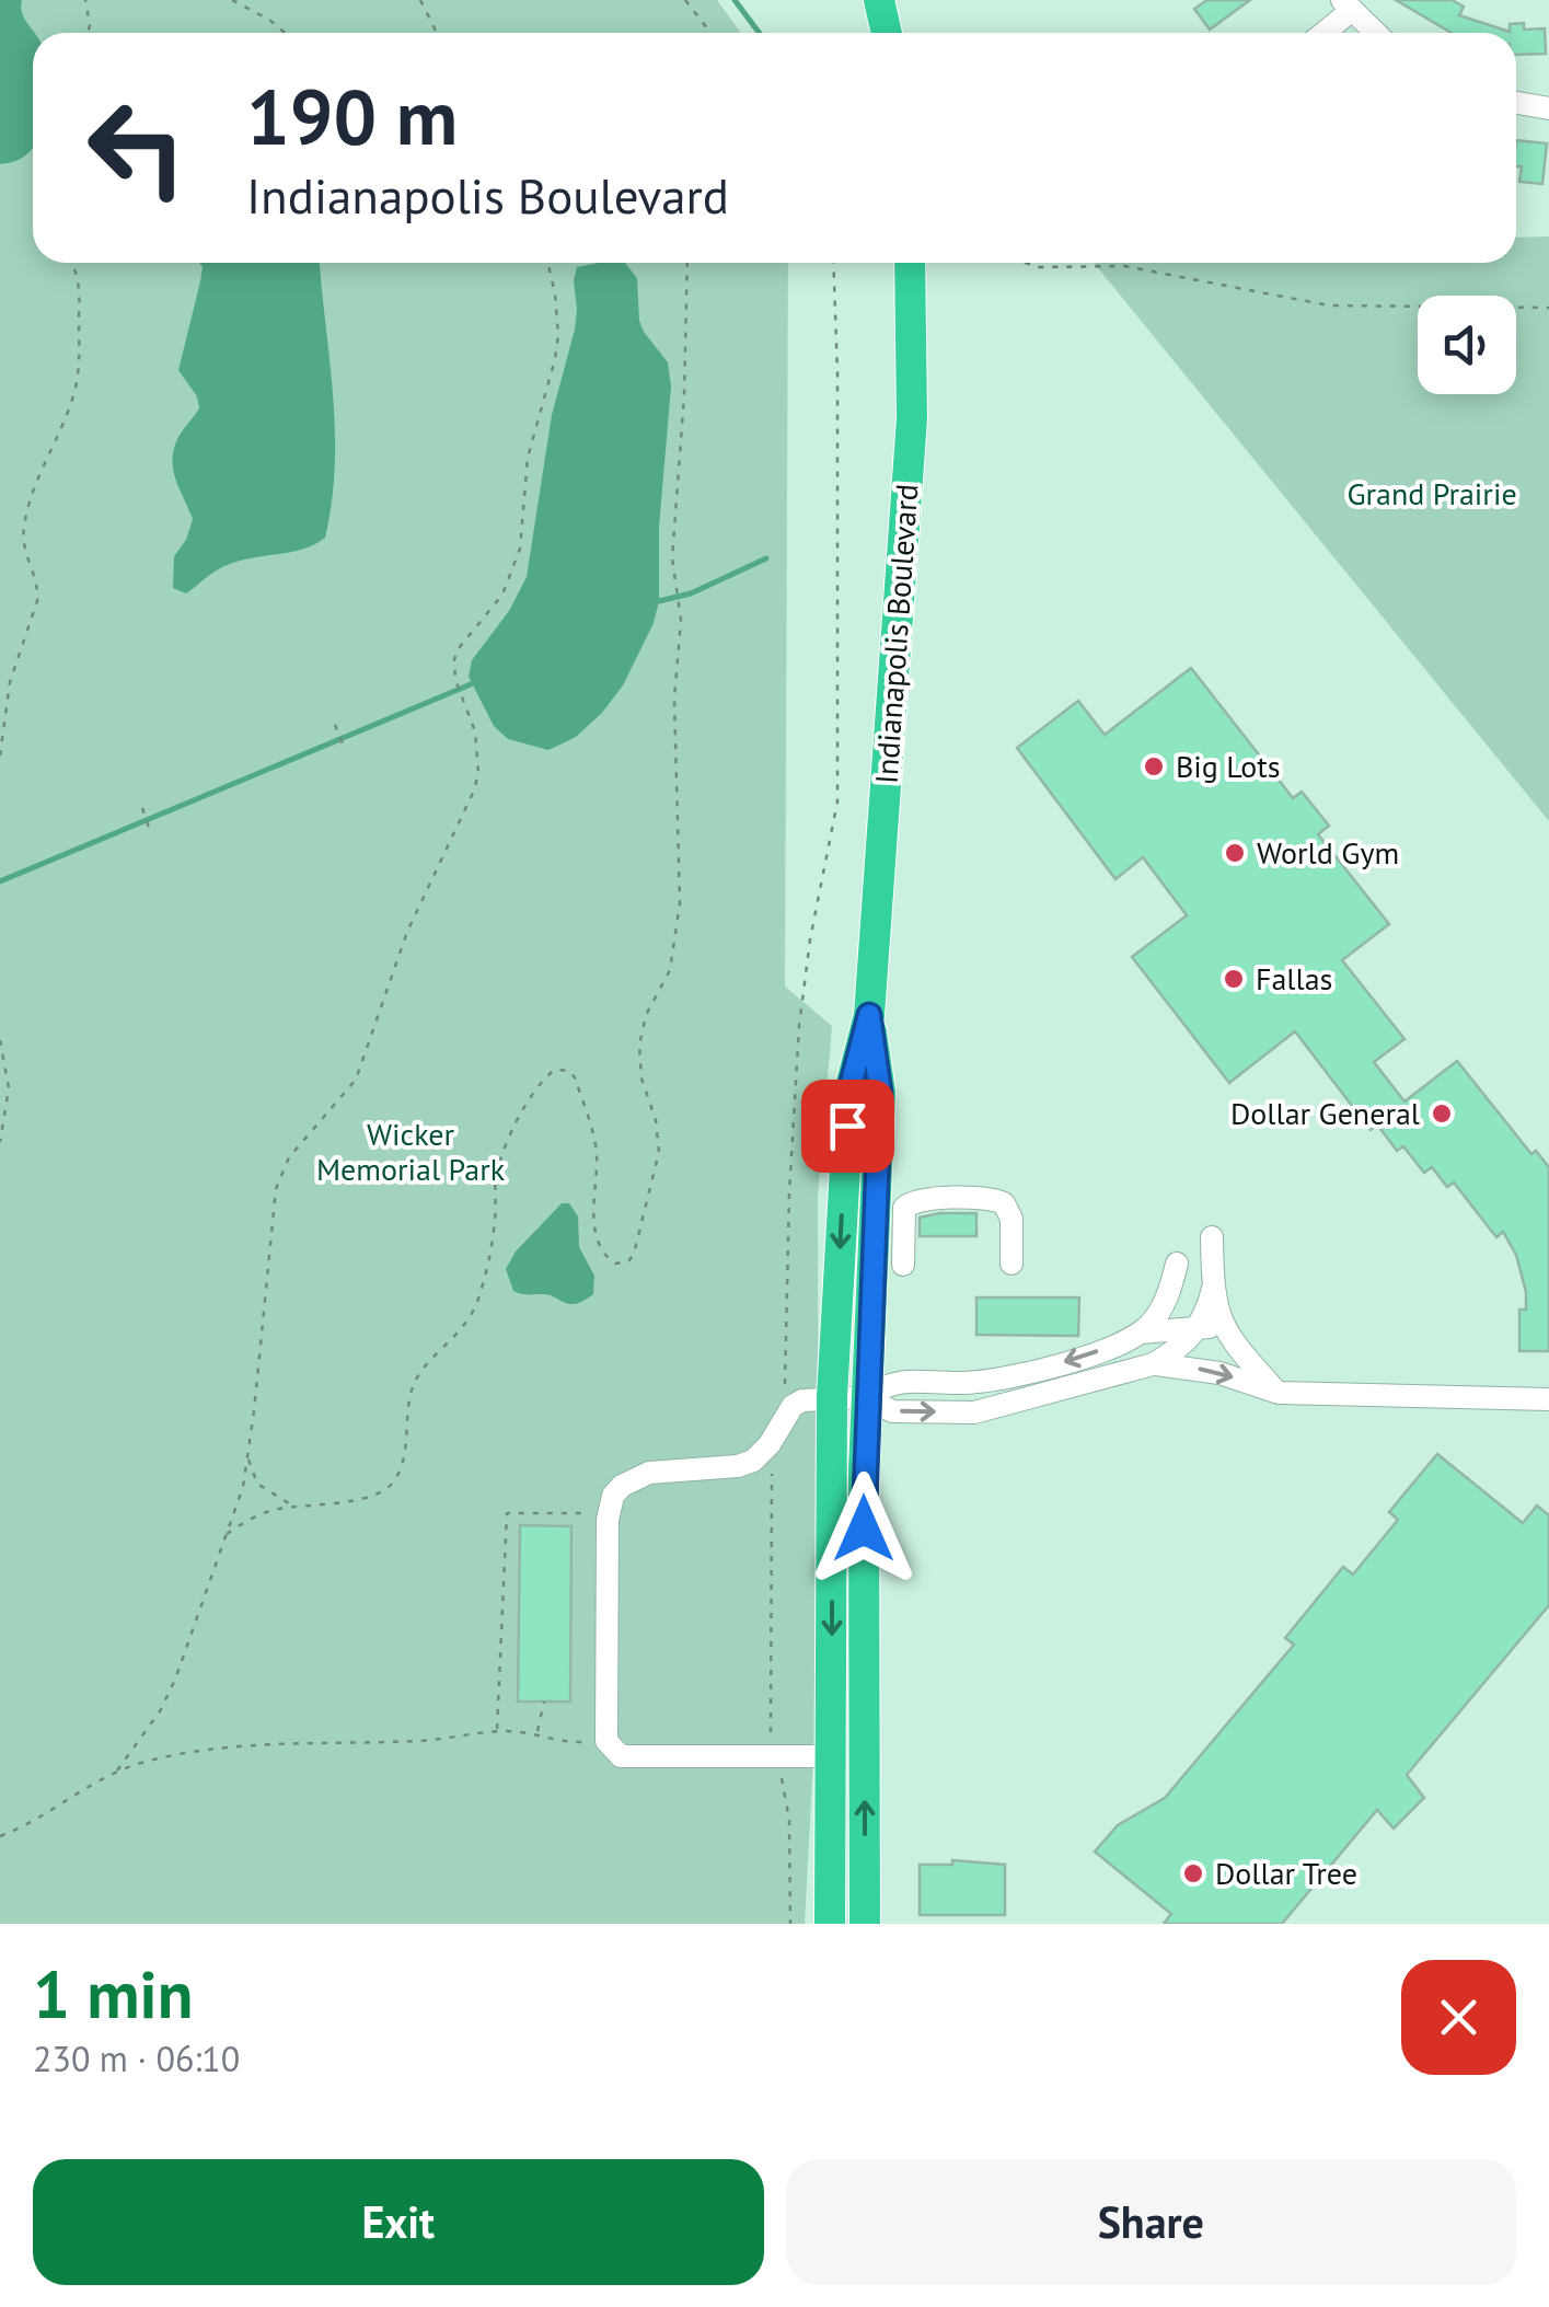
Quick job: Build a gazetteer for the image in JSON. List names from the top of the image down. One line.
{"streets":{"highway":["Indianapolis Boulevard"]},"parks":["Grand Prairie","Wicker Memorial Park"],"places":["Big Lots","World Gym","Fallas","Dollar General","Dollar Tree"],"page":{"turn":["190 m","Indianapolis Boulevard"],"heading":["1 min","230 m · 06:10"],"buttons":["Exit","Share"]}}
